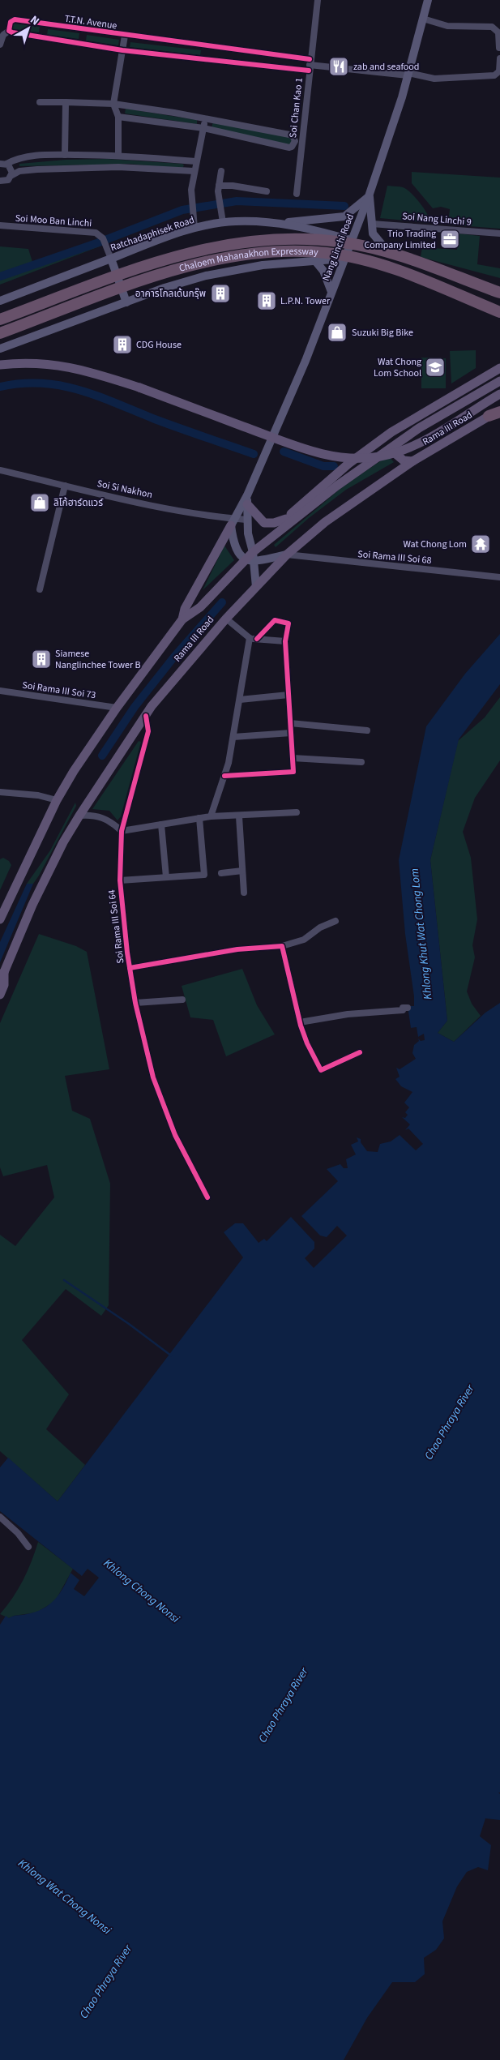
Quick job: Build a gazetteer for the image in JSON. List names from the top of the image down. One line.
{"streets":{"highway":["Chaloem Mahanakhon Expressway"],"main road":["Ratchadaphisek Road","Nang Linchi Road","Rama III Road"],"street":["T.T.N. Avenue","Soi Chan Kao 1","Soi Nang Linchi 9","Soi Moo Ban Linchi","Soi Si Nakhon","Soi Rama III Soi 68","Soi Rama III Soi 73","Soi Rama III Soi 64"]},"crossings":[["T.T.N. Avenue","Soi Chan Kao 1"],["T.T.N. Avenue","Nang Linchi Road"],["Soi Moo Ban Linchi","Ratchadaphisek Road"],["Ratchadaphisek Road","Nang Linchi Road"],["Nang Linchi Road","Rama III Road"],["Nang Linchi Road","Soi Si Nakhon"],["Rama III Road","Soi Rama III Soi 68"],["Rama III Road","Soi Rama III Soi 73"],["Rama III Road","Soi Rama III Soi 64"]],"water":["Khlong Khut Wat Chong Lom","Chao Phraya River","Khlong Chong Nonsi","Khlong Wat Chong Nonsi"],"places":{"restaurant":["zab and seafood"],"office":["Trio Trading Company Limited"],"building":["อาคารโกลเด้นกรุ๊พ","L.P.N. Tower","CDG House","Siamese Nanglinchee Tower B"],"shop":["Suzuki Big Bike","ลิโก้ฮาร์ดแวร์"],"school or university":["Wat Chong Lom School"],"temple":["Wat Chong Lom"]},"north":"top right"}
